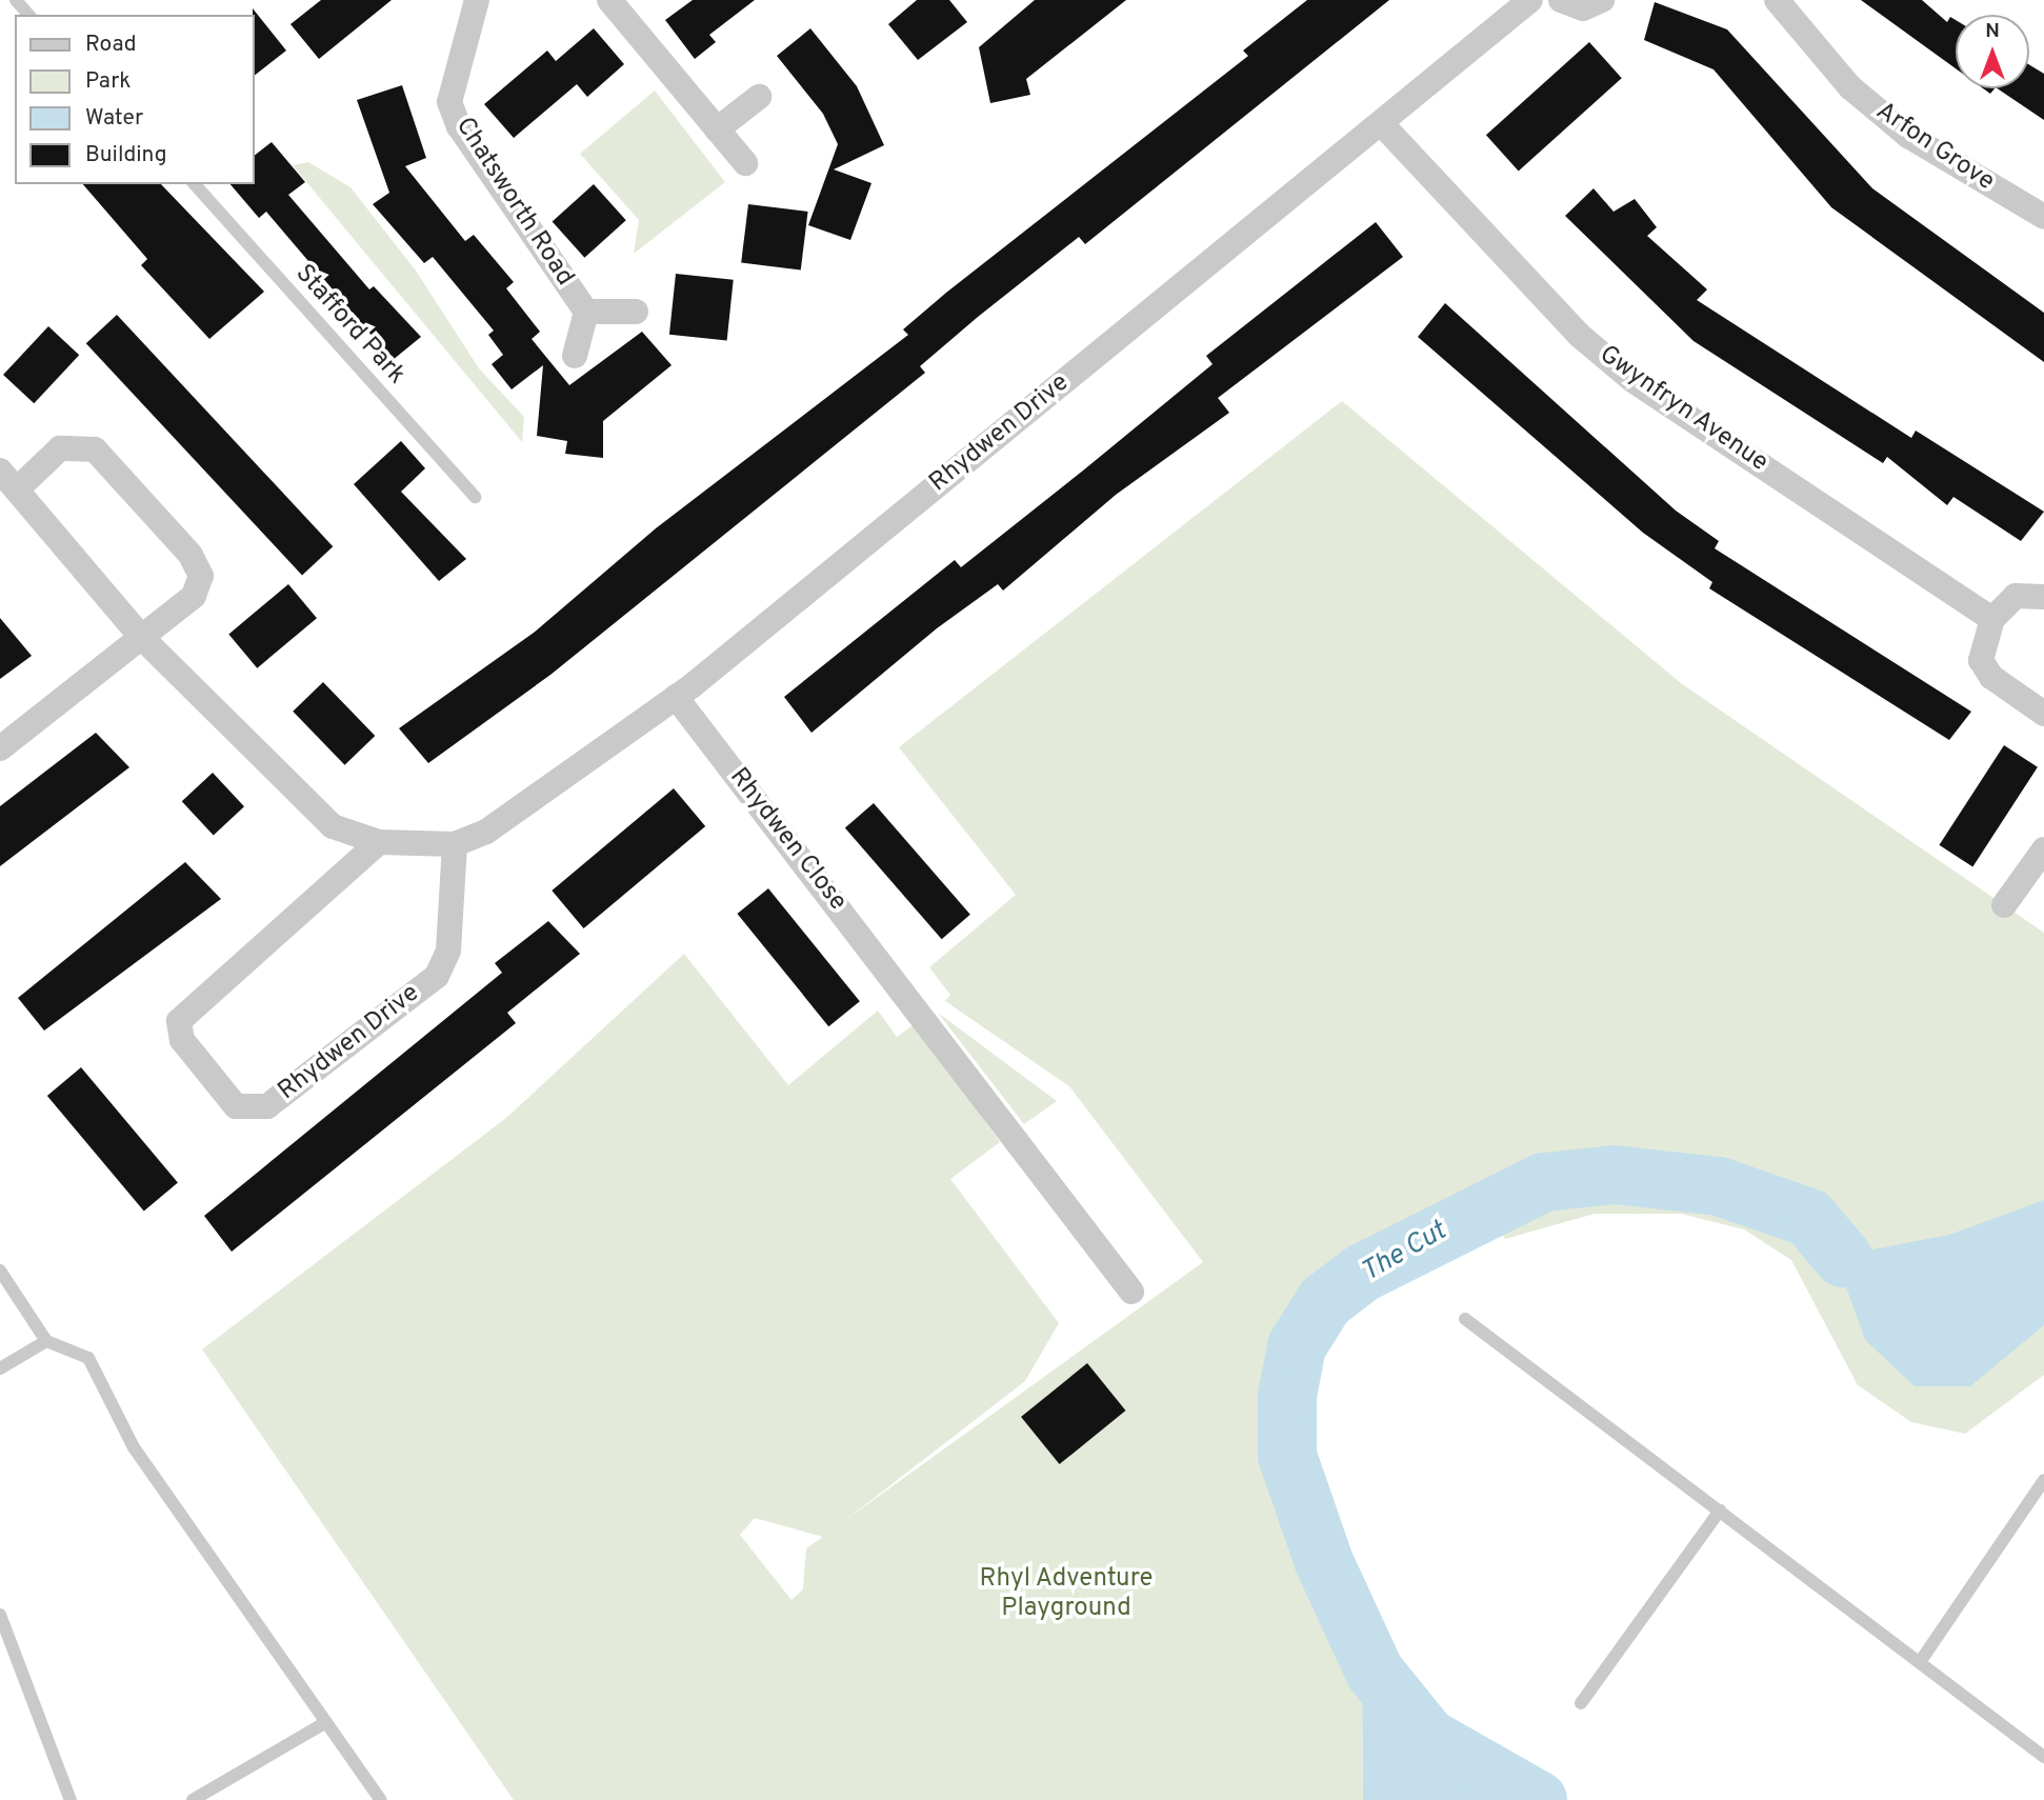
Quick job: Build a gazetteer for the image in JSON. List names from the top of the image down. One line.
{"streets":{"street":["Arfon Grove","Chatsworth Road","Gwynfryn Avenue","Rhydwen Drive","Rhydwen Close"],"lane":["Stafford Park"]},"crossings":[["Gwynfryn Avenue","Rhydwen Drive"],["Rhydwen Drive","Rhydwen Close"]],"water":["The Cut"],"parks":["Rhyl Adventure Playground"],"legend":["Road","Park","Water","Building"],"north":"top"}
